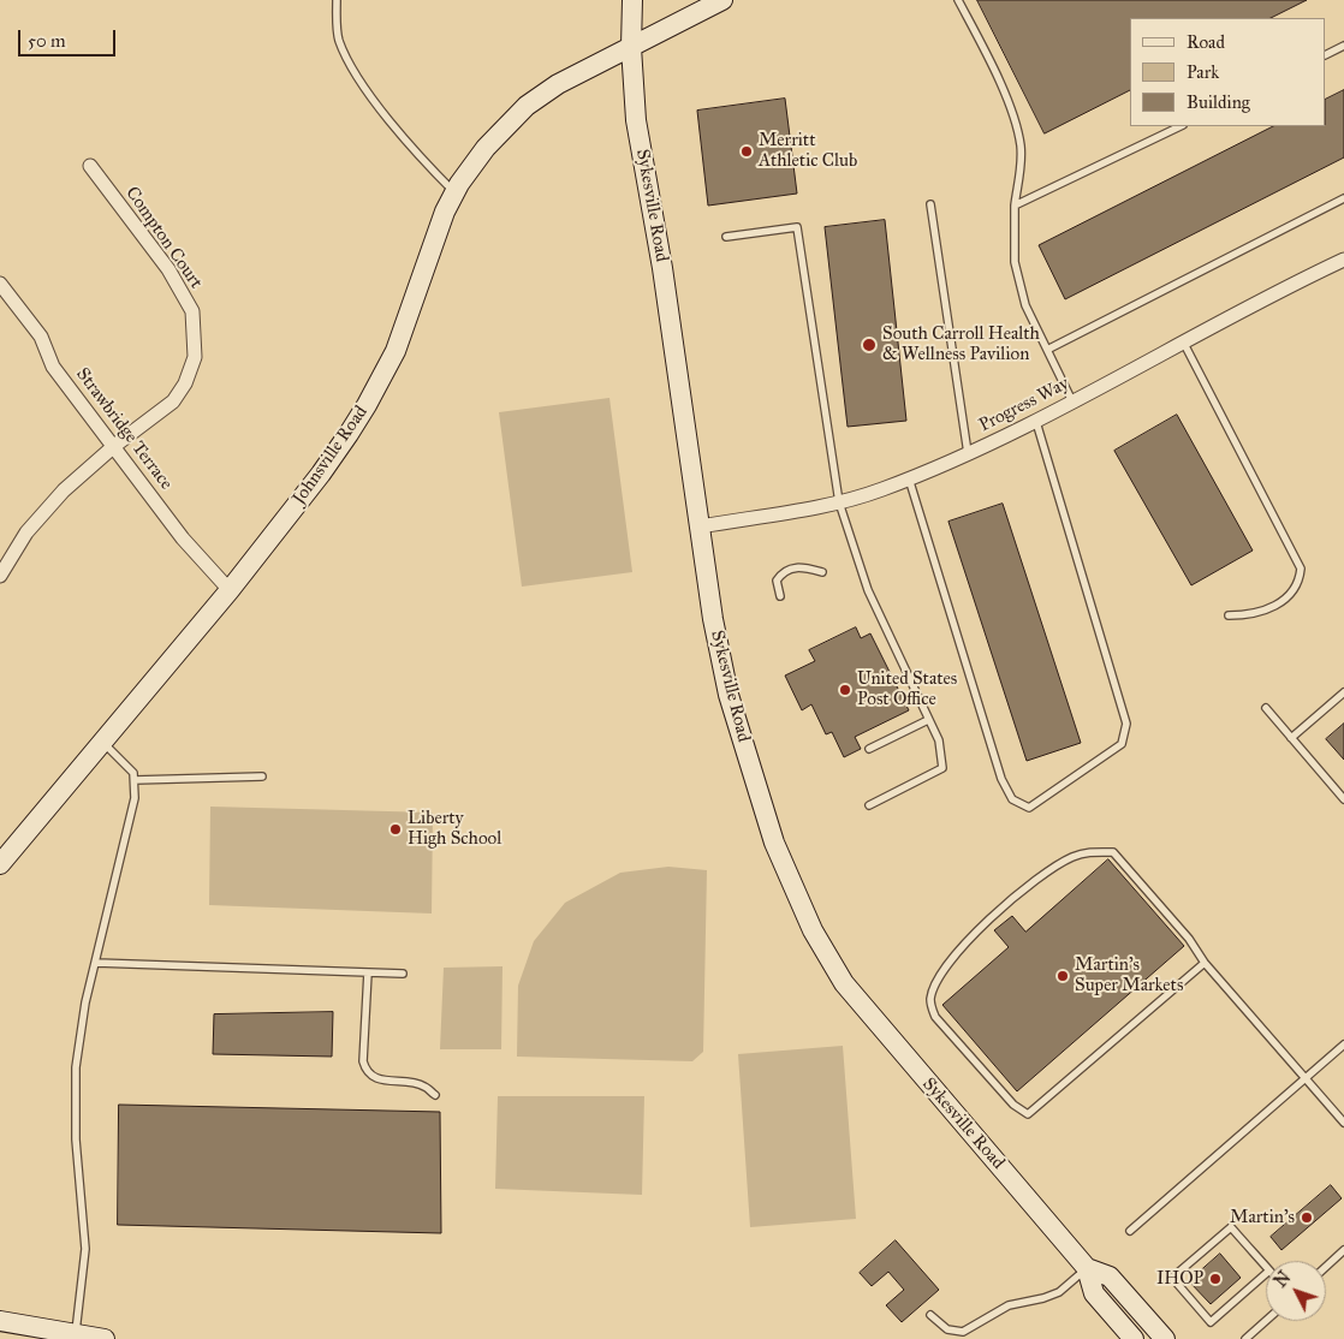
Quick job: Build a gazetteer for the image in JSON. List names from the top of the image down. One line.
{"streets":{"main road":["Sykesville Road","Johnsville Road"],"street":["Compton Court","Progress Way","Strawbridge Terrace"]},"crossings":[["Sykesville Road","Progress Way"],["Sykesville Road","Johnsville Road"],["Compton Court","Strawbridge Terrace"],["Strawbridge Terrace","Johnsville Road"]],"places":["Merritt Athletic Club","South Carroll Health & Wellness Pavilion","United States Post Office","Liberty High School","Martin's Super Markets","Martin's","IHOP"],"legend":["Road","Park","Building"],"scale_bar":"50 m","north":"top left"}
